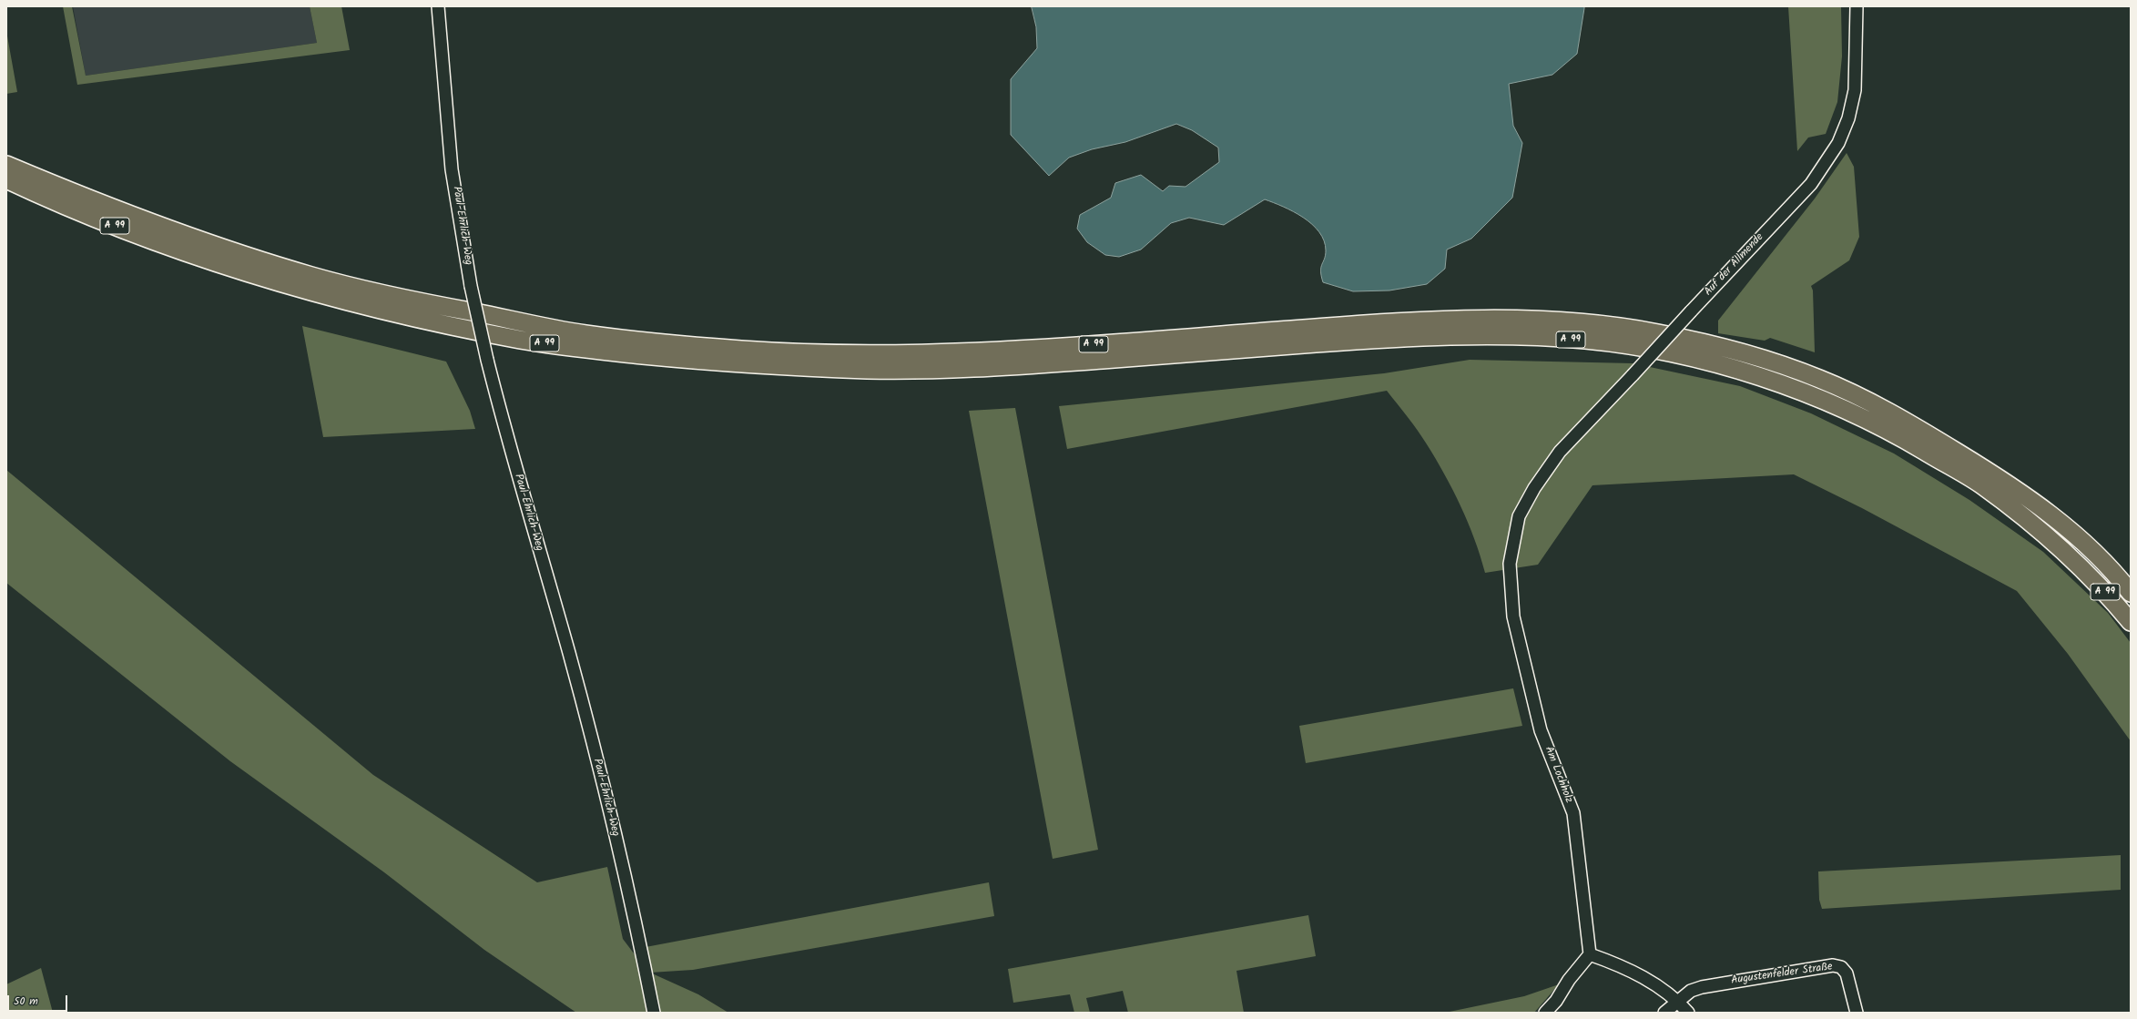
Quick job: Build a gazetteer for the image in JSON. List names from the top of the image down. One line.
{"streets":{"highway":["A 99"],"street":["Paul-Ehrlich-Weg","Auf der Allmende","Am Lochholz","Augustenfelder Straße"]},"crossings":[["Auf der Allmende","Am Lochholz"]],"scale_bar":"50 m"}
